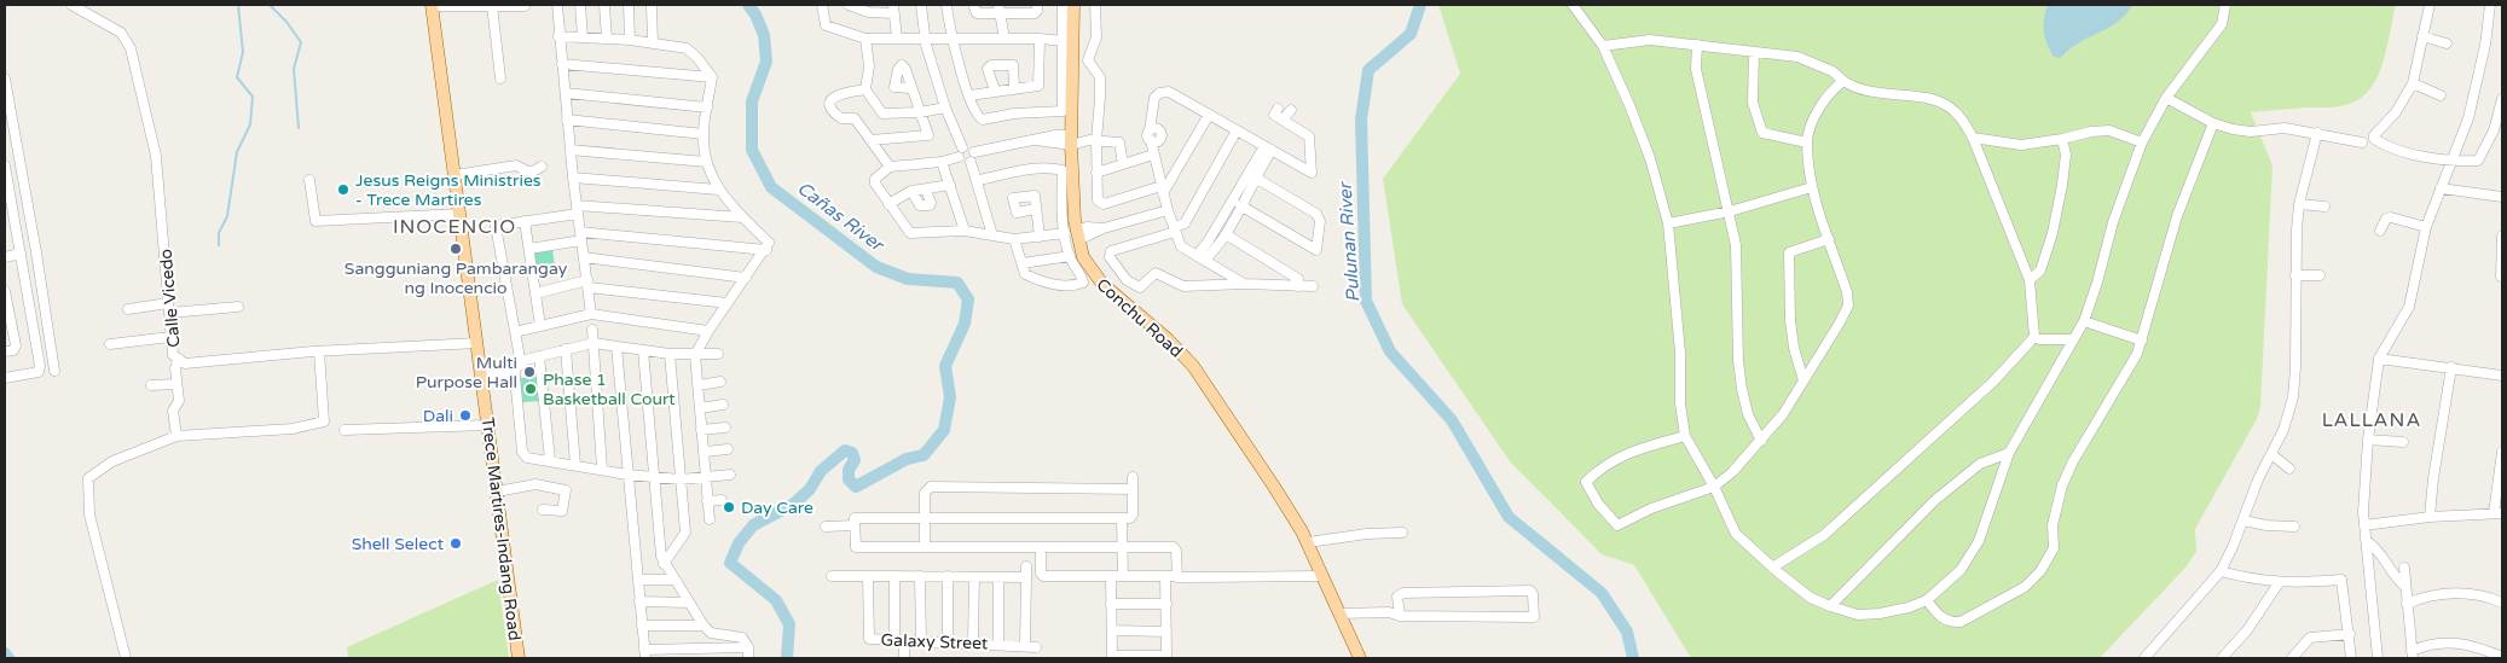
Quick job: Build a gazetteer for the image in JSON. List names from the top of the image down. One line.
{"streets":{"main road":["Conchu Road","Trece Martires-Indang Road"],"street":["Calle Vicedo","Galaxy Street"]},"crossings":[["Calle Vicedo","Trece Martires-Indang Road"]],"districts":["INOCENCIO","LALLANA"],"water":["Cañas River","Pulunan River"],"places":["Jesus Reigns Ministries - Trece Martires","Sangguniang Pambarangay ng Inocencio","Multi Purpose Hall","Phase 1 Basketball Court","Dali","Day Care","Shell Select"]}
